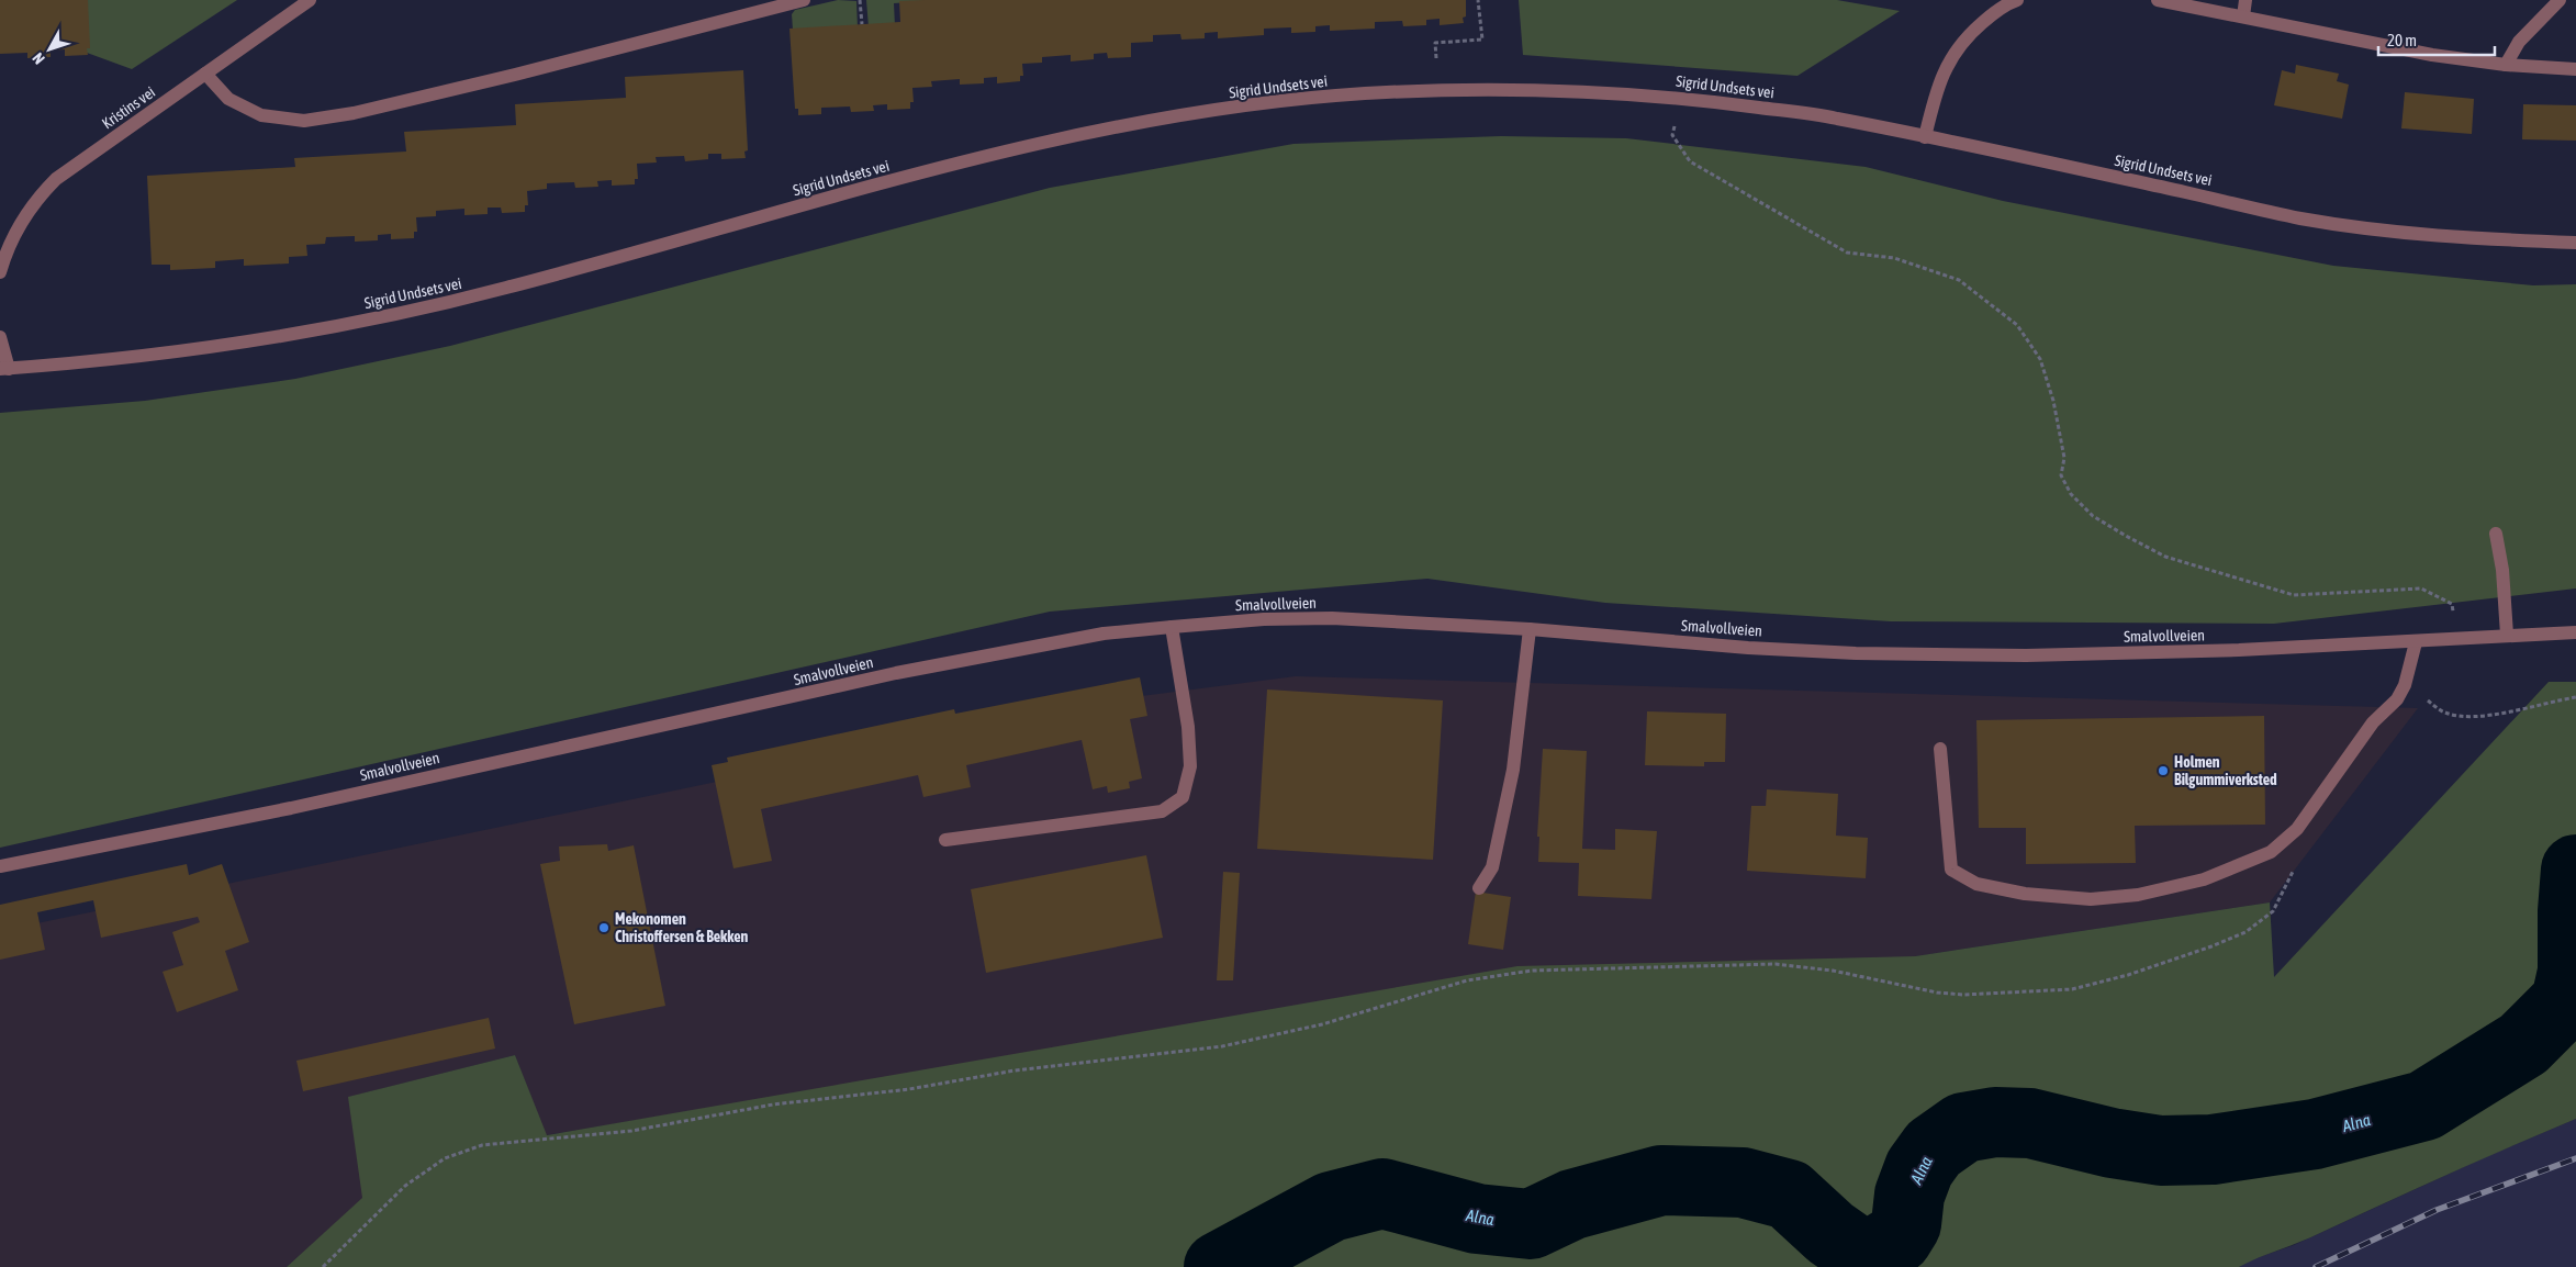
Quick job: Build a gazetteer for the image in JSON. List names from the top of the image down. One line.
{"streets":{"street":["Sigrid Undsets vei","Kristins vei","Smalvollveien"]},"water":["Alna"],"places":["Holmen Bilgummiverksted","Mekonomen Christoffersen & Bekken"],"scale_bar":"20 m","north":"bottom left"}
